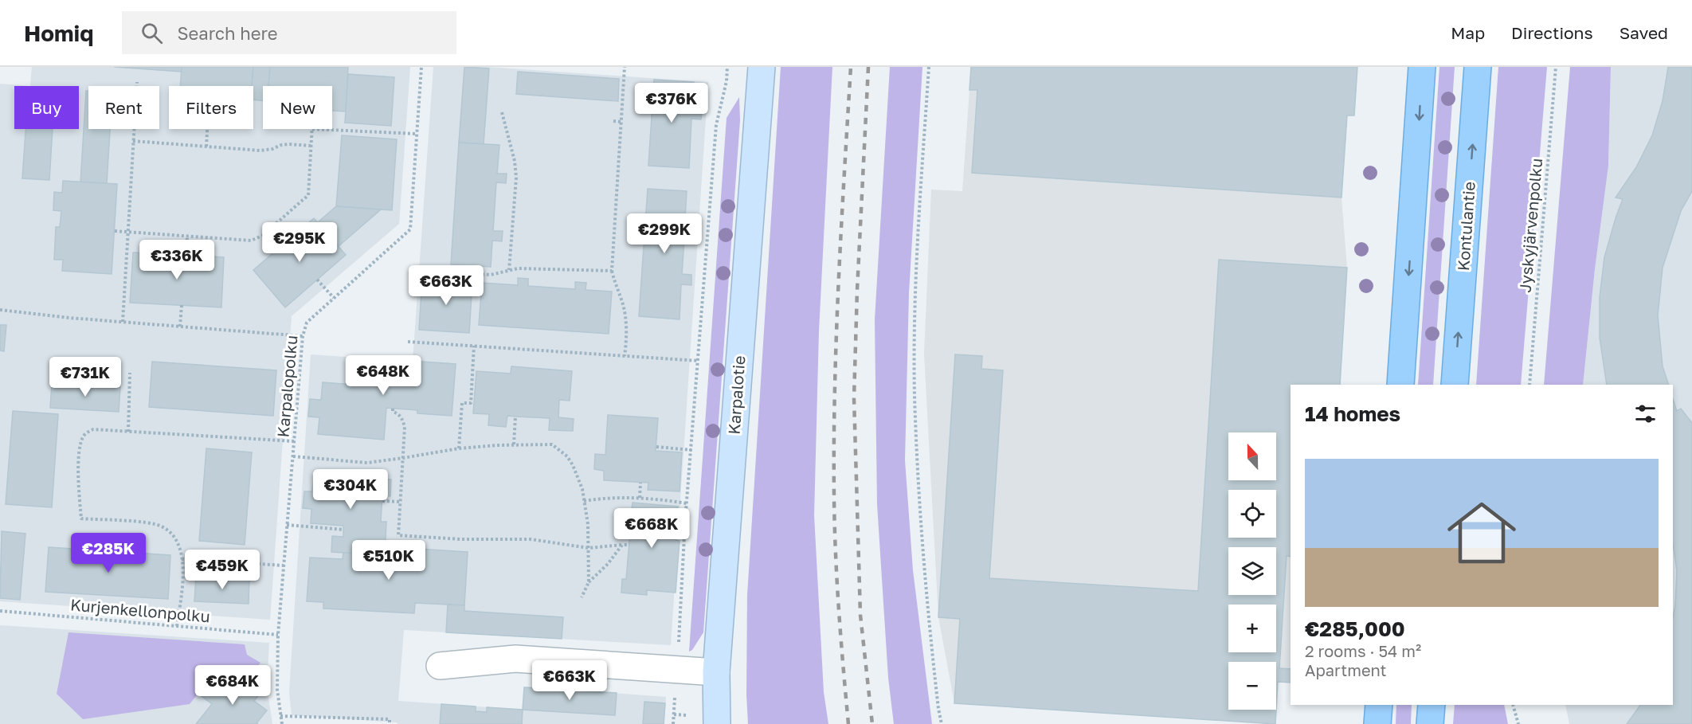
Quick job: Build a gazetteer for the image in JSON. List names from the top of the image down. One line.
{"streets":{"main road":["Kontulantie"],"street":["Karpalotie"],"path":["Jyskyjärvenpolku","Karpalopolku","Kurjenkellonpolku"]},"crossings":[["Karpalopolku","Kurjenkellonpolku"]],"north":"top","page":{"header":"Homiq","search":"Search here","nav":["Map","Directions","Saved"],"price":["€376K","€299K","€295K","€336K","€663K","€648K","€731K","€304K","€668K","€285K","€510K","€459K","€663K","€684K"],"chip":["Buy","Rent","Filters","New"],"heading":"14 homes","map_buttons":["+","−"],"list":[{"name":"€285,000","note":"2 rooms · 54 m² · Apartment"}]}}
